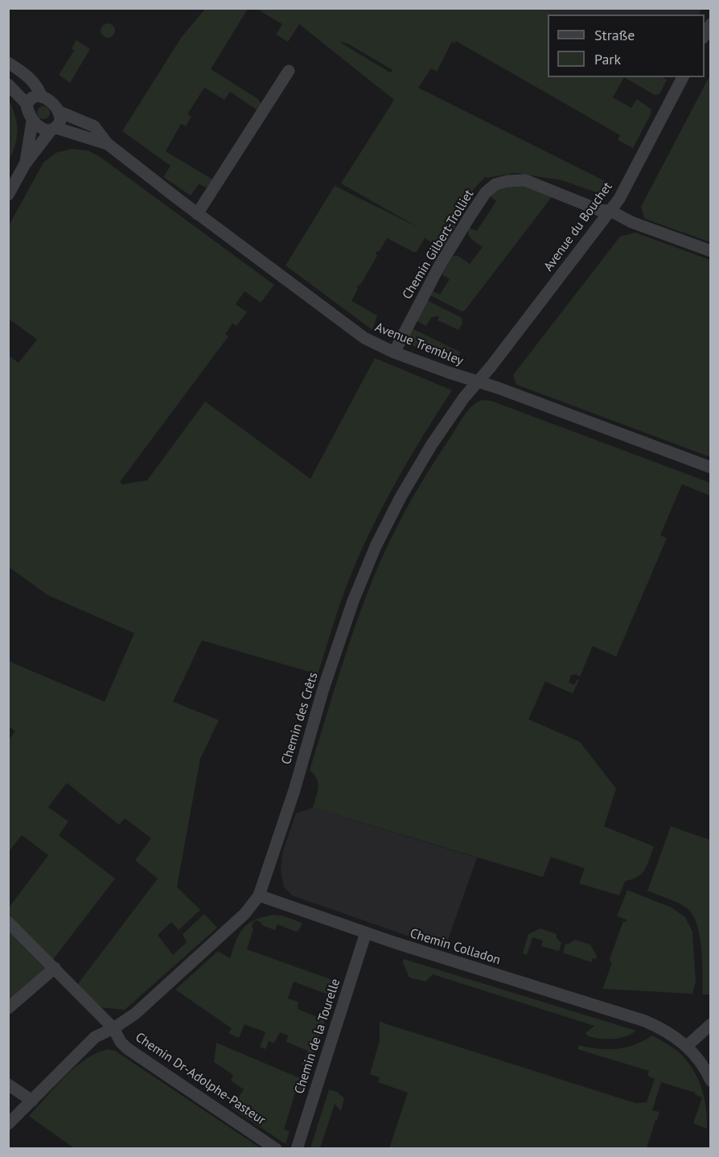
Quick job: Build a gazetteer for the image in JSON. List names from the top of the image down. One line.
{"streets":{"street":["Avenue du Bouchet","Chemin Gilbert-Trolliet","Avenue Trembley","Chemin des Crêts","Chemin Colladon","Chemin de la Tourelle","Chemin Dr-Adolphe-Pasteur"]},"crossings":[["Avenue du Bouchet","Chemin Gilbert-Trolliet"],["Avenue du Bouchet","Avenue Trembley"],["Avenue du Bouchet","Chemin des Crêts"],["Chemin Gilbert-Trolliet","Avenue Trembley"],["Avenue Trembley","Chemin des Crêts"],["Chemin des Crêts","Chemin Colladon"],["Chemin des Crêts","Chemin Dr-Adolphe-Pasteur"],["Chemin Colladon","Chemin de la Tourelle"]],"legend":["Straße","Park"]}
